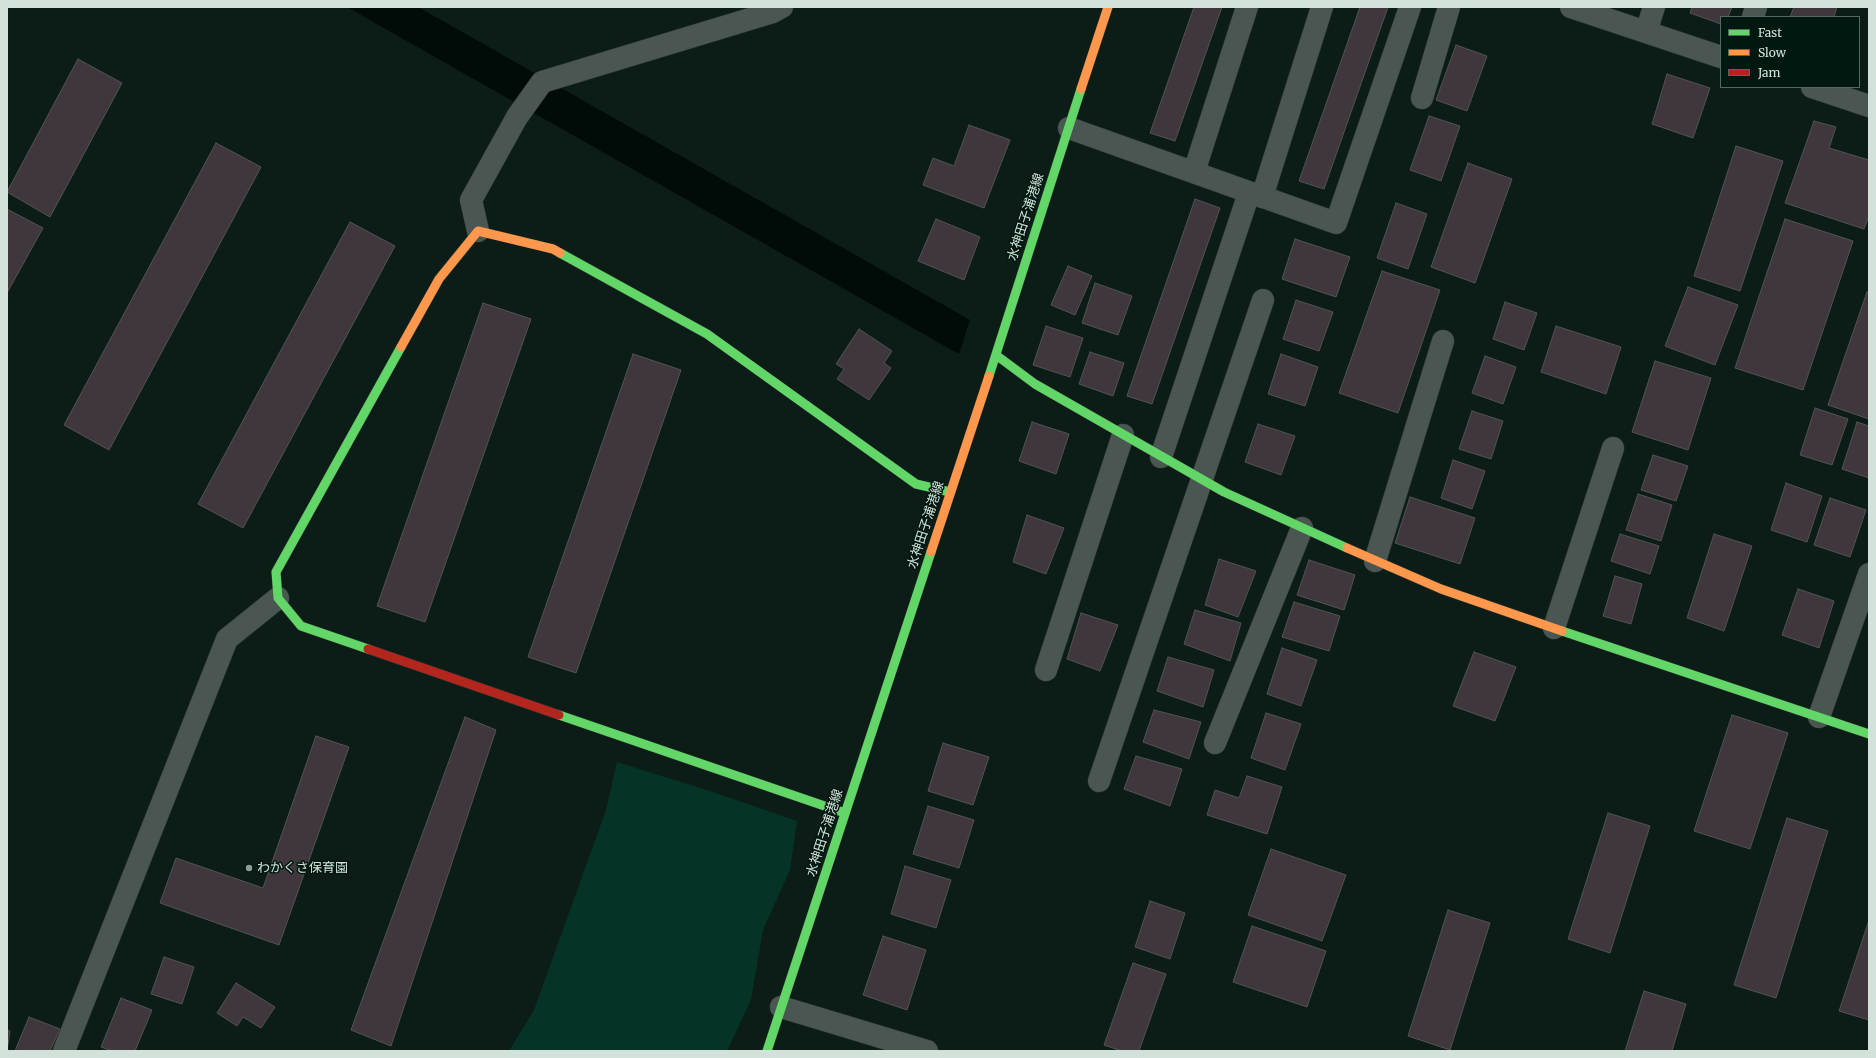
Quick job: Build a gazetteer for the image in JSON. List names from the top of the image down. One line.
{"streets":{"street":["水神田子浦港線"]},"places":["わかくさ保育園"],"legend":["Fast","Slow","Jam"]}
